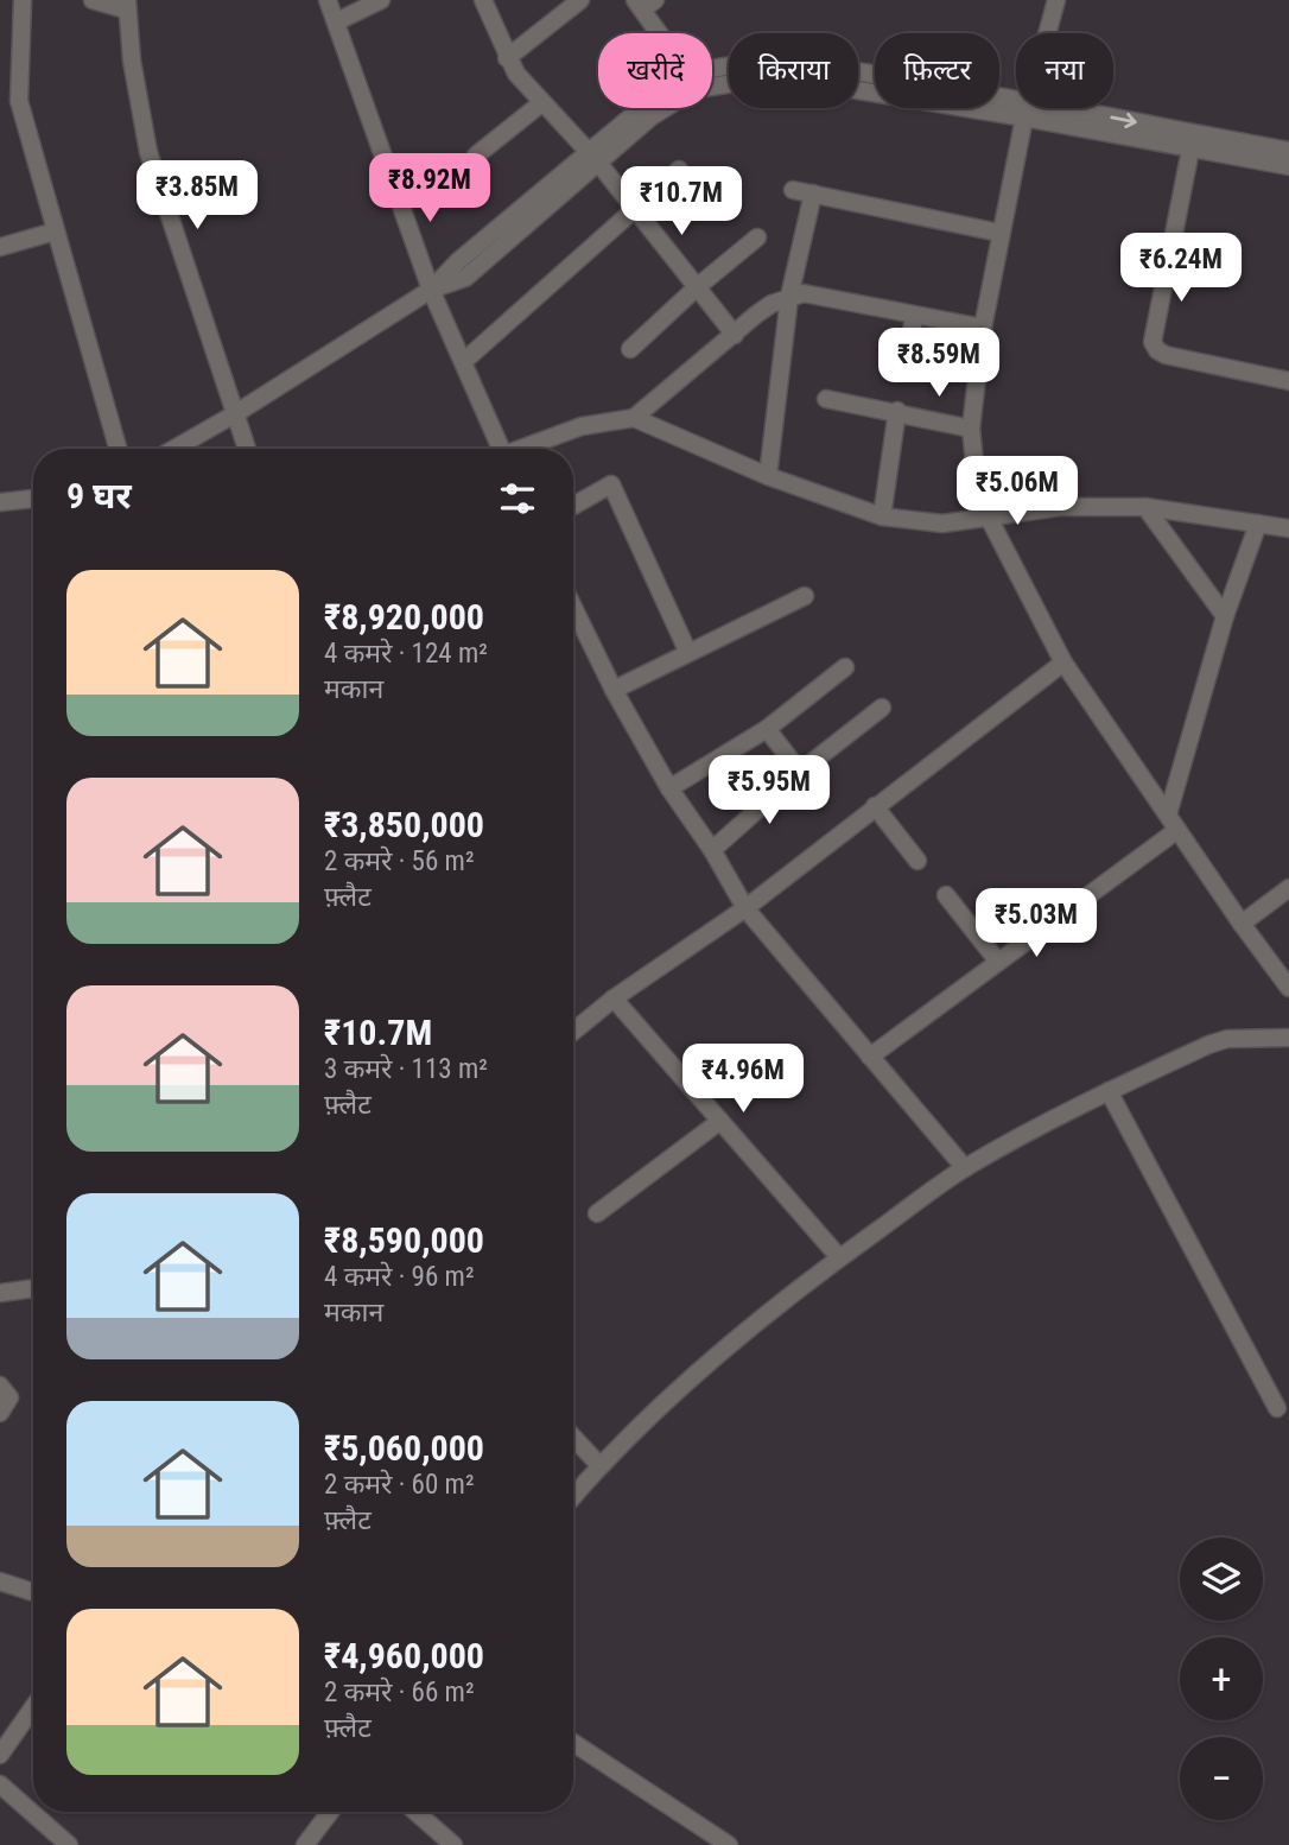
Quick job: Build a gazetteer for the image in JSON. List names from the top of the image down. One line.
{"page":{"chip":["खरीदें","किराया","फ़िल्टर","नया"],"price":["₹8.92M","₹3.85M","₹10.7M","₹6.24M","₹8.59M","₹5.06M","₹5.95M","₹5.03M","₹4.96M"],"heading":"9 घर","list":[{"name":"₹8,920,000","note":"4 कमरे · 124 m² · मकान"},{"name":"₹3,850,000","note":"2 कमरे · 56 m² · फ़्लैट"},{"name":"₹10.7M","note":"3 कमरे · 113 m² · फ़्लैट"},{"name":"₹8,590,000","note":"4 कमरे · 96 m² · मकान"},{"name":"₹5,060,000","note":"2 कमरे · 60 m² · फ़्लैट"},{"name":"₹4,960,000","note":"2 कमरे · 66 m² · फ़्लैट"}],"map_buttons":["+","−"]}}
